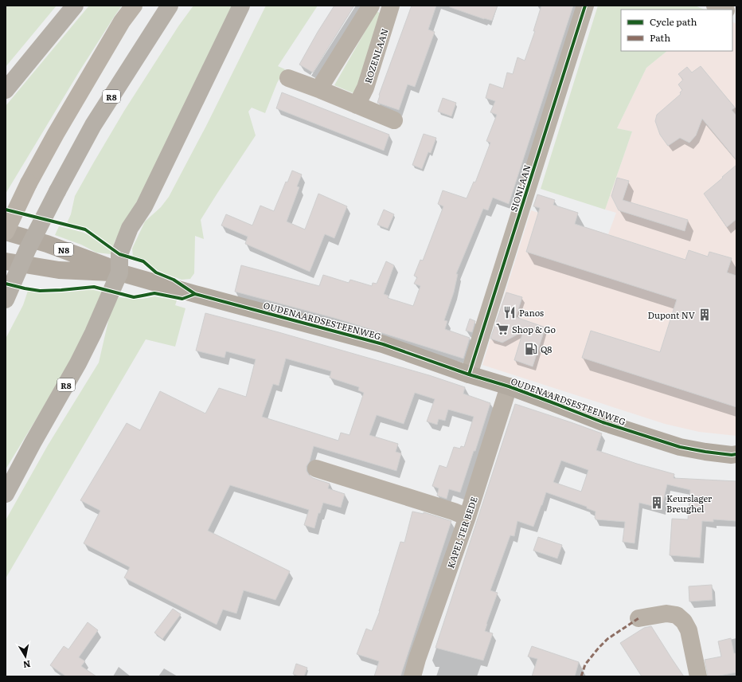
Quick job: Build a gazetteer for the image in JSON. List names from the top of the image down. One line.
{"streets":{"highway":["R8"],"main road":["N8","OUDENAARDSESTEENWEG"],"street":["ROZENLAAN","SIONLAAN","KAPEL TER BEDE"]},"crossings":[["R8","OUDENAARDSESTEENWEG"],["SIONLAAN","OUDENAARDSESTEENWEG"],["OUDENAARDSESTEENWEG","KAPEL TER BEDE"]],"places":{"restaurant":["Panos"],"building":["Dupont NV","Keurslager Breughel"],"supermarket":["Shop & Go"],"fuel station":["Q8"]},"legend":["Cycle path","Path"],"north":"bottom"}
